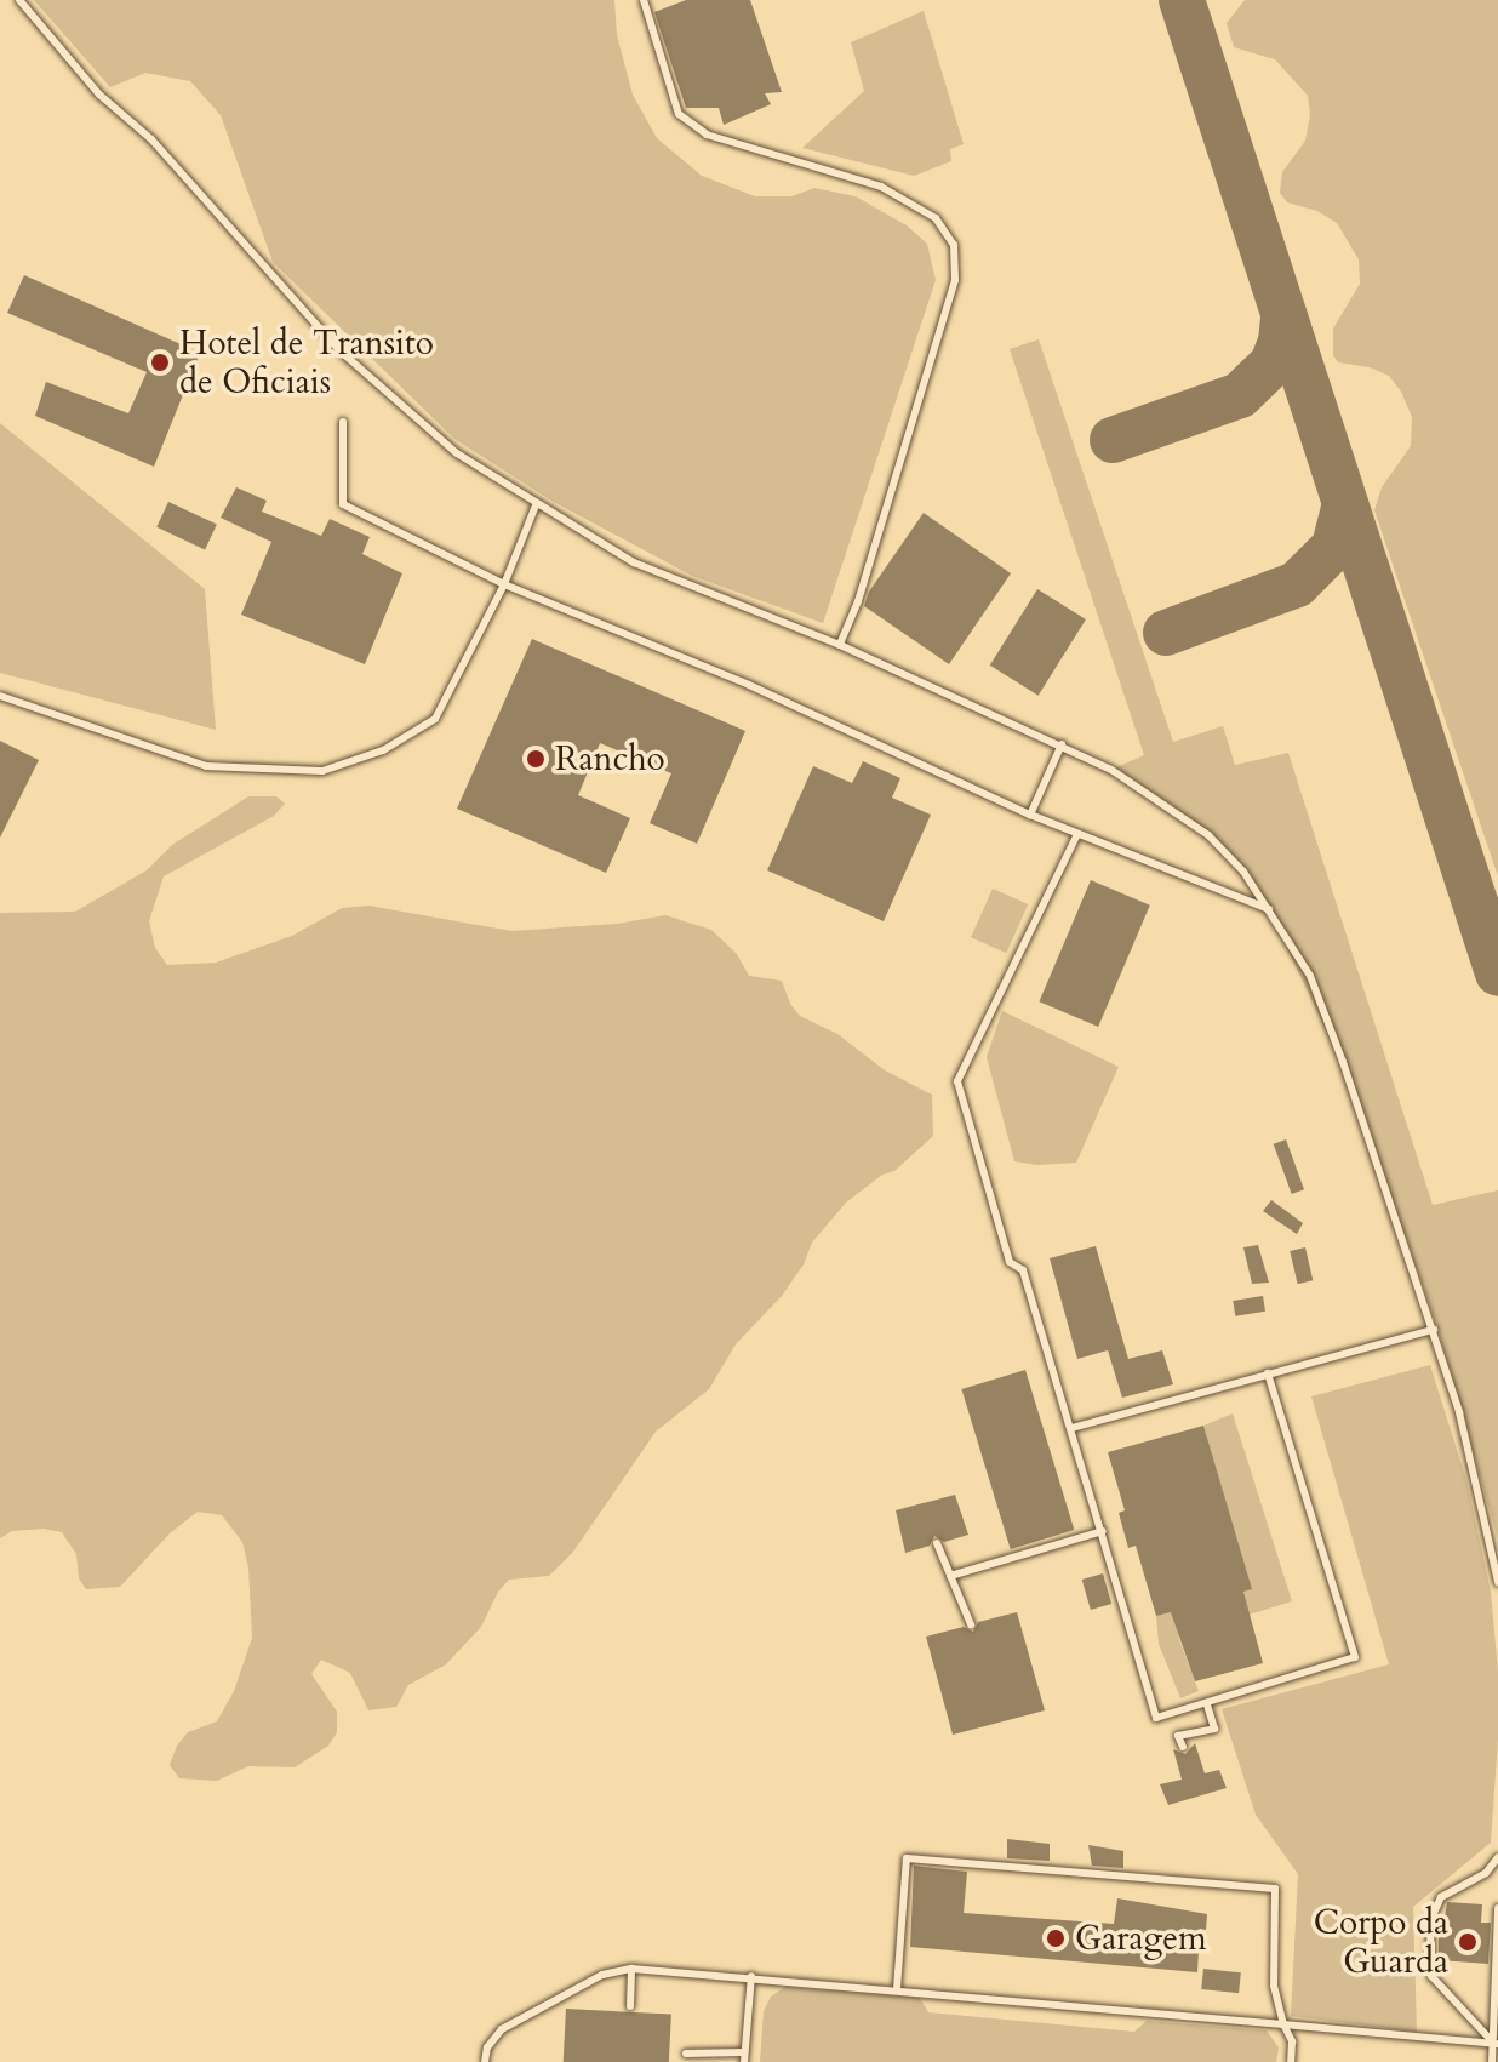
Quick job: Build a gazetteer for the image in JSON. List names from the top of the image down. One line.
{"places":["Hotel de Transito de Oficiais","Rancho","Garagem","Corpo da Guarda"]}
